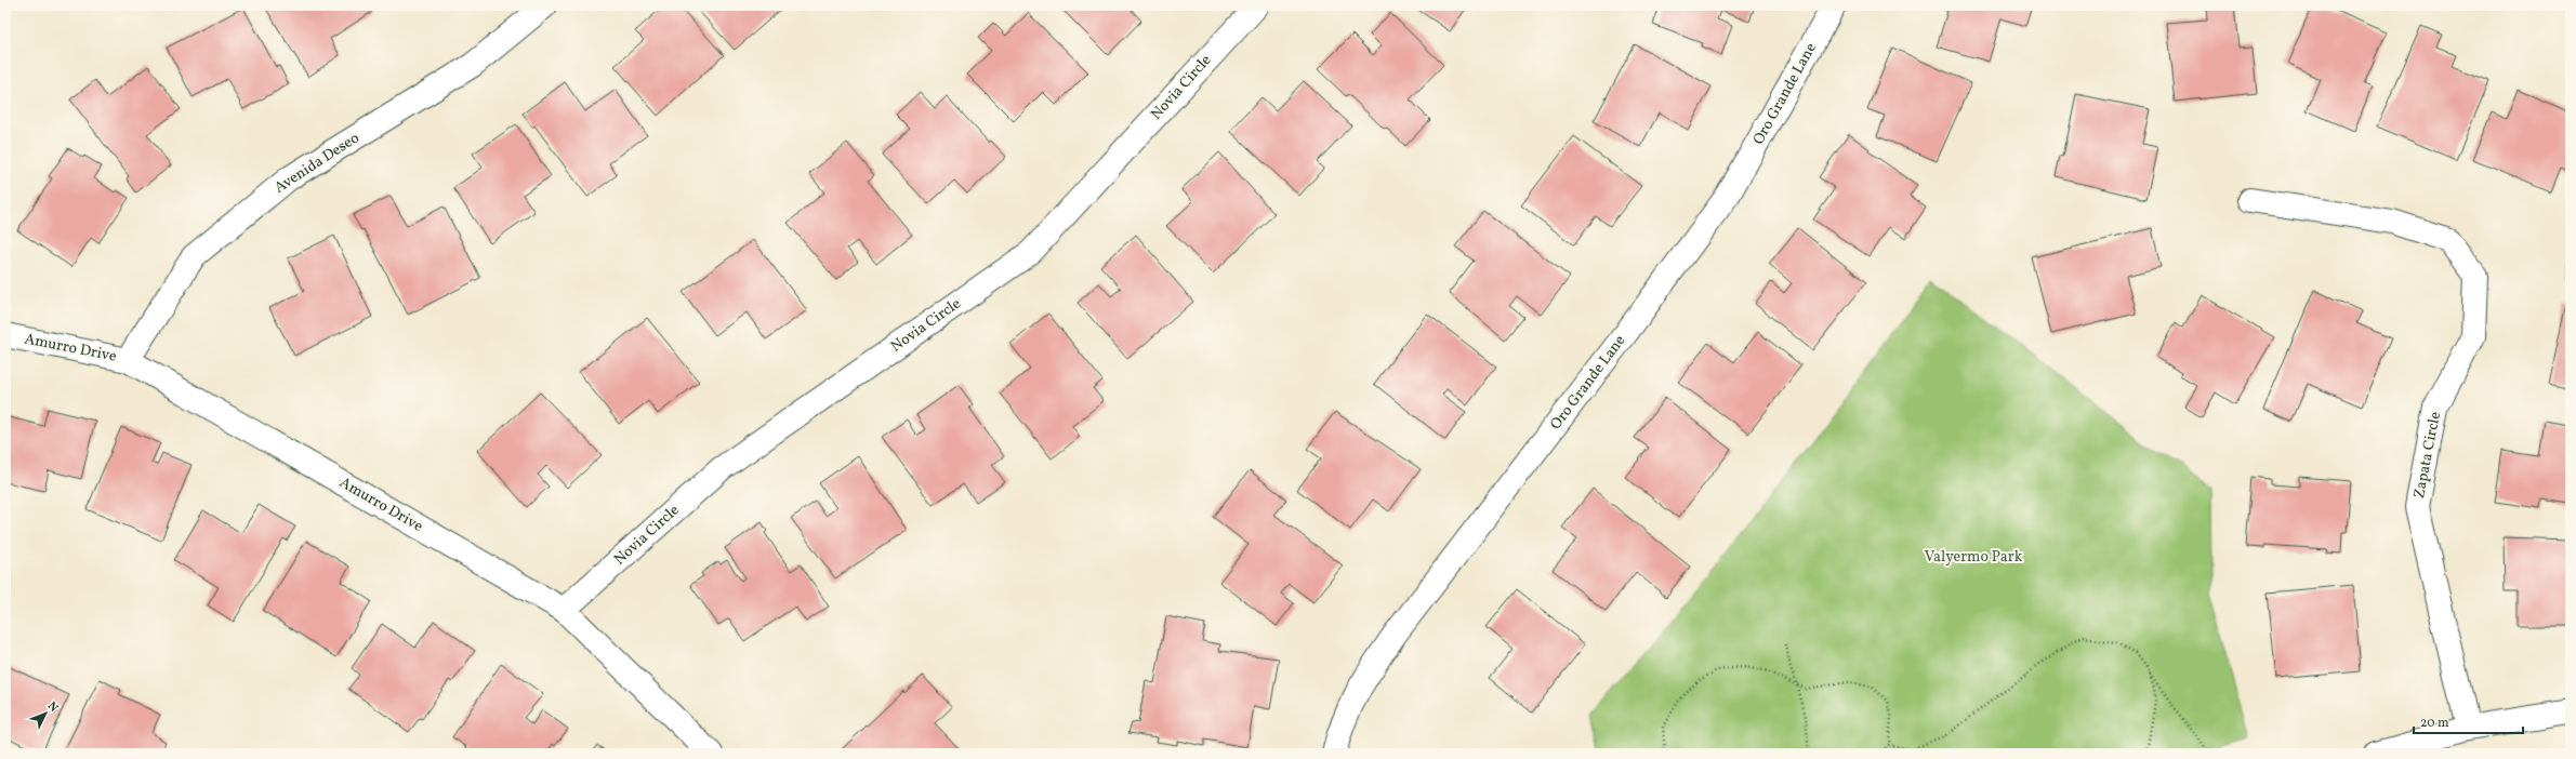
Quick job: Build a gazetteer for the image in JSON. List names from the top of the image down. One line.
{"streets":{"street":["Novia Circle","Oro Grande Lane","Avenida Deseo","Amurro Drive","Zapata Circle"]},"crossings":[["Novia Circle","Amurro Drive"],["Avenida Deseo","Amurro Drive"]],"parks":["Valyermo Park"],"scale_bar":"20 m","north":"top right"}
